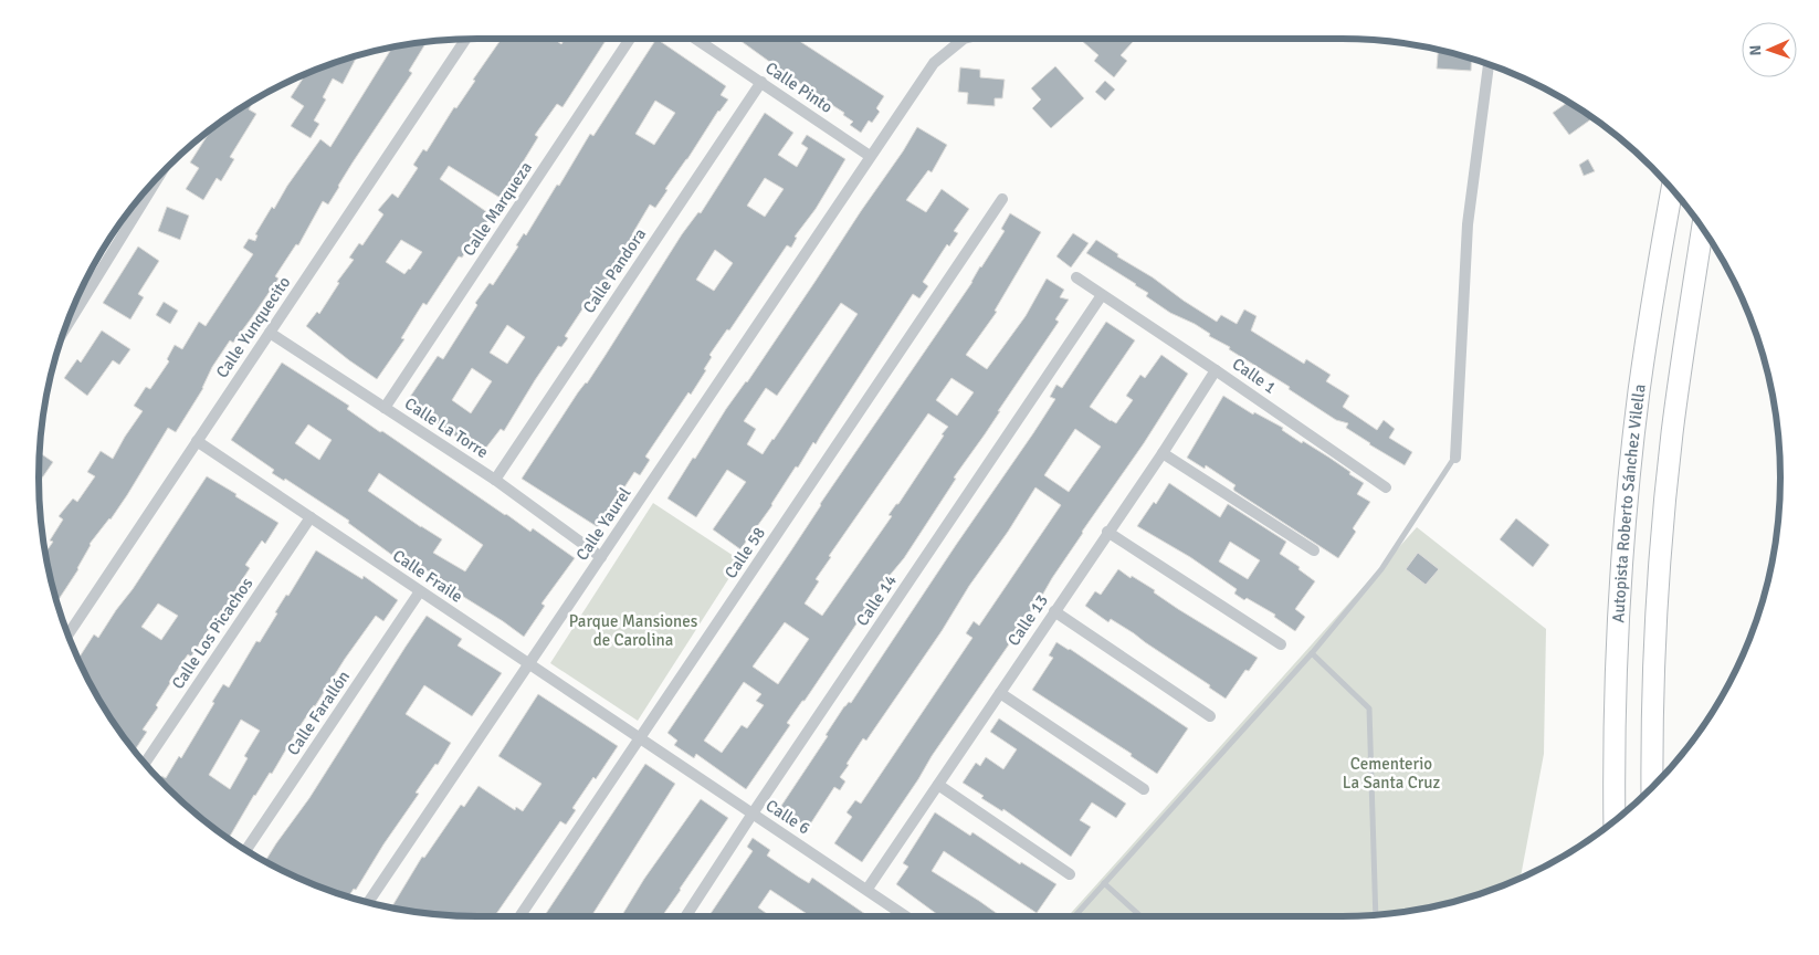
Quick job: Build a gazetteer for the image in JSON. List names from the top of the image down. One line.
{"streets":{"highway":["Autopista Roberto Sánchez Vilella"],"street":["Calle Pinto","Calle Marqueza","Calle Pandora","Calle Yunquecito","Calle 1","Calle La Torre","Calle Yaurel","Calle 58","Calle Fraile","Calle 14","Calle 13","Calle Los Picachos","Calle Farallón","Calle 6"]},"crossings":[["Calle Pinto","Calle Pandora"],["Calle Pinto","Calle Yaurel"],["Calle Marqueza","Calle La Torre"],["Calle Pandora","Calle La Torre"],["Calle Yunquecito","Calle La Torre"],["Calle Yunquecito","Calle Fraile"],["Calle 1","Calle 14"],["Calle 1","Calle 13"],["Calle La Torre","Calle Yaurel"],["Calle Yaurel","Calle Fraile"],["Calle 58","Calle Fraile"],["Calle 58","Calle 6"],["Calle Fraile","Calle Los Picachos"],["Calle Fraile","Calle Farallón"],["Calle Fraile","Calle 6"],["Calle 14","Calle 6"],["Calle 13","Calle 6"]],"parks":["Parque Mansiones de Carolina","Cementerio La Santa Cruz"],"north":"left"}
